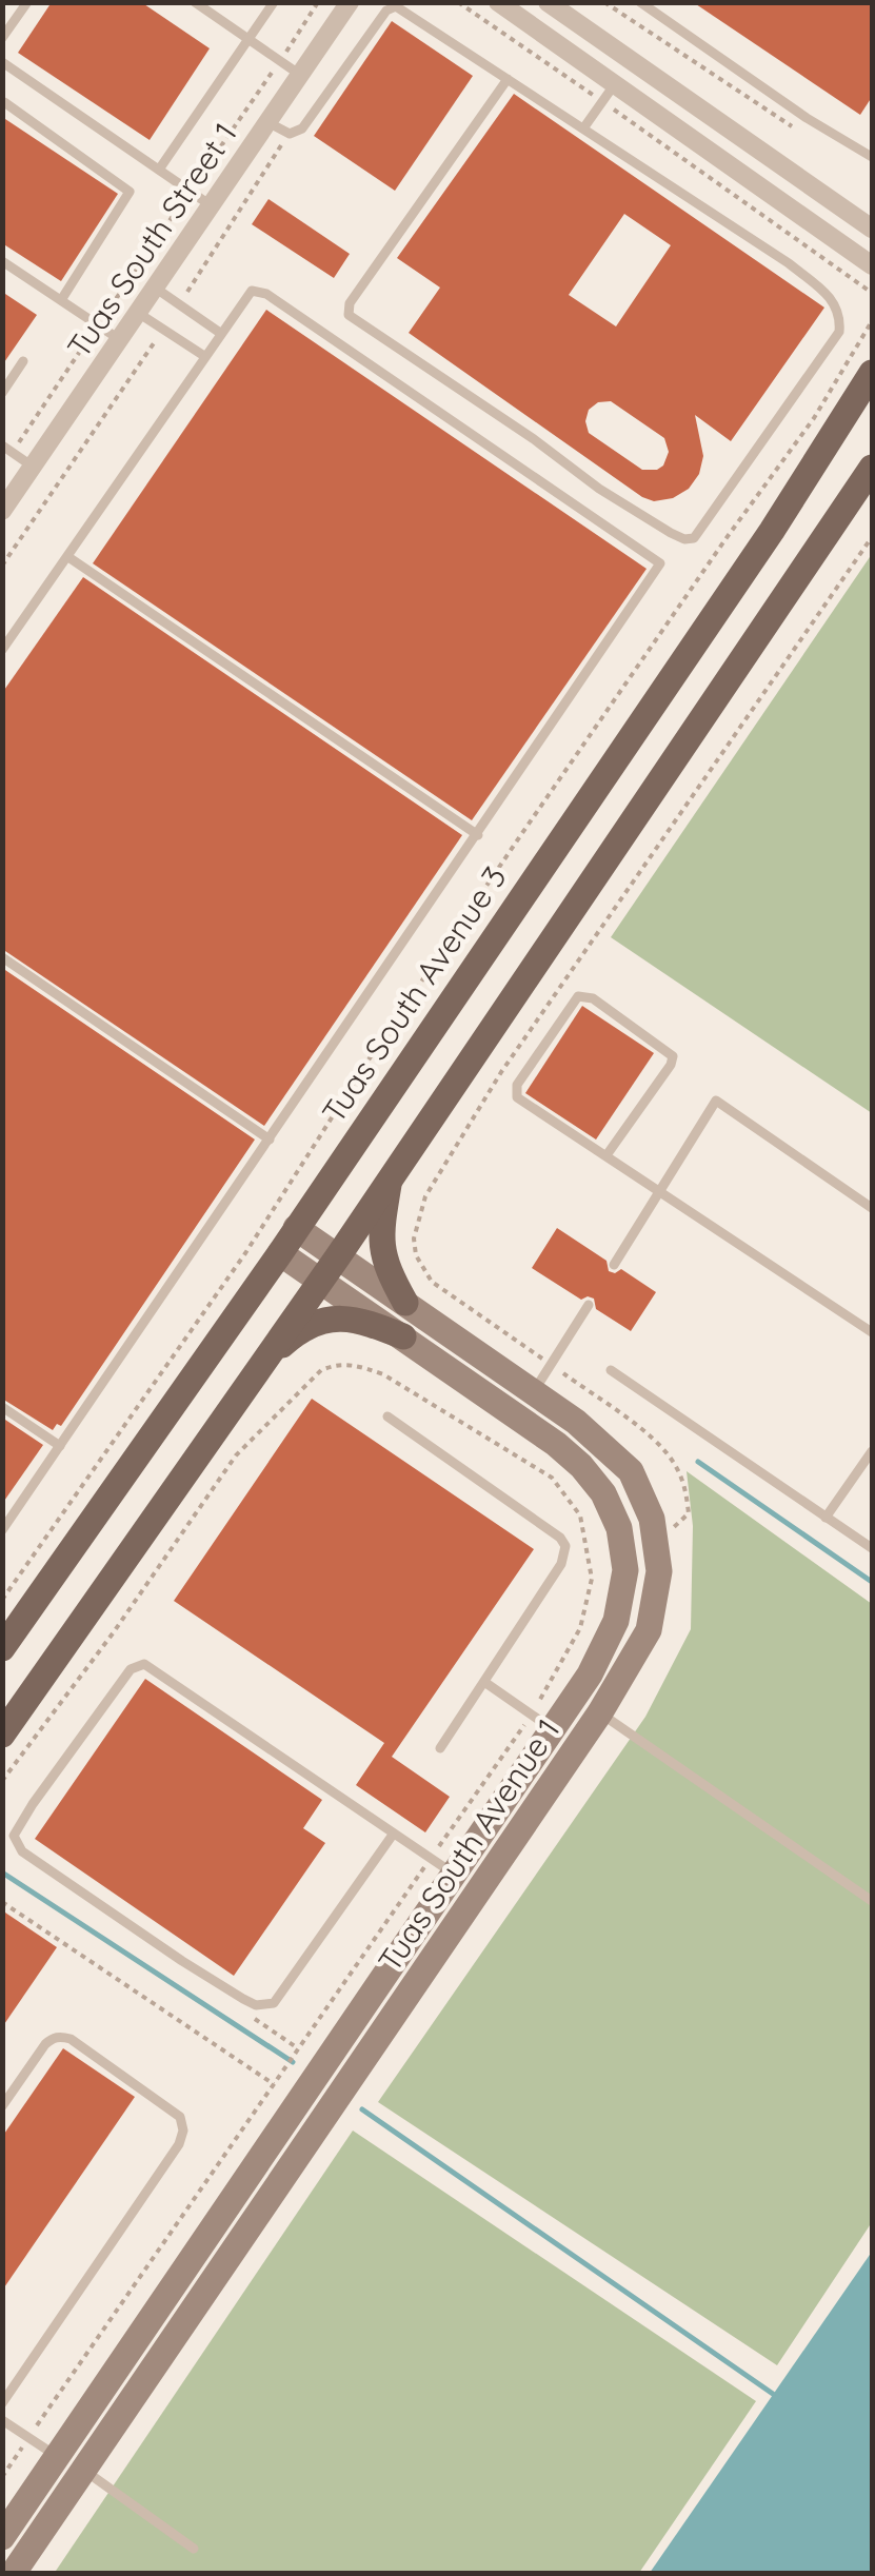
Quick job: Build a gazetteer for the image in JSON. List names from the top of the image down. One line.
{"streets":{"main road":["Tuas South Avenue 3","Tuas South Avenue 1"],"street":["Tuas South Street 1"]},"crossings":[["Tuas South Avenue 3","Tuas South Avenue 1"]]}
